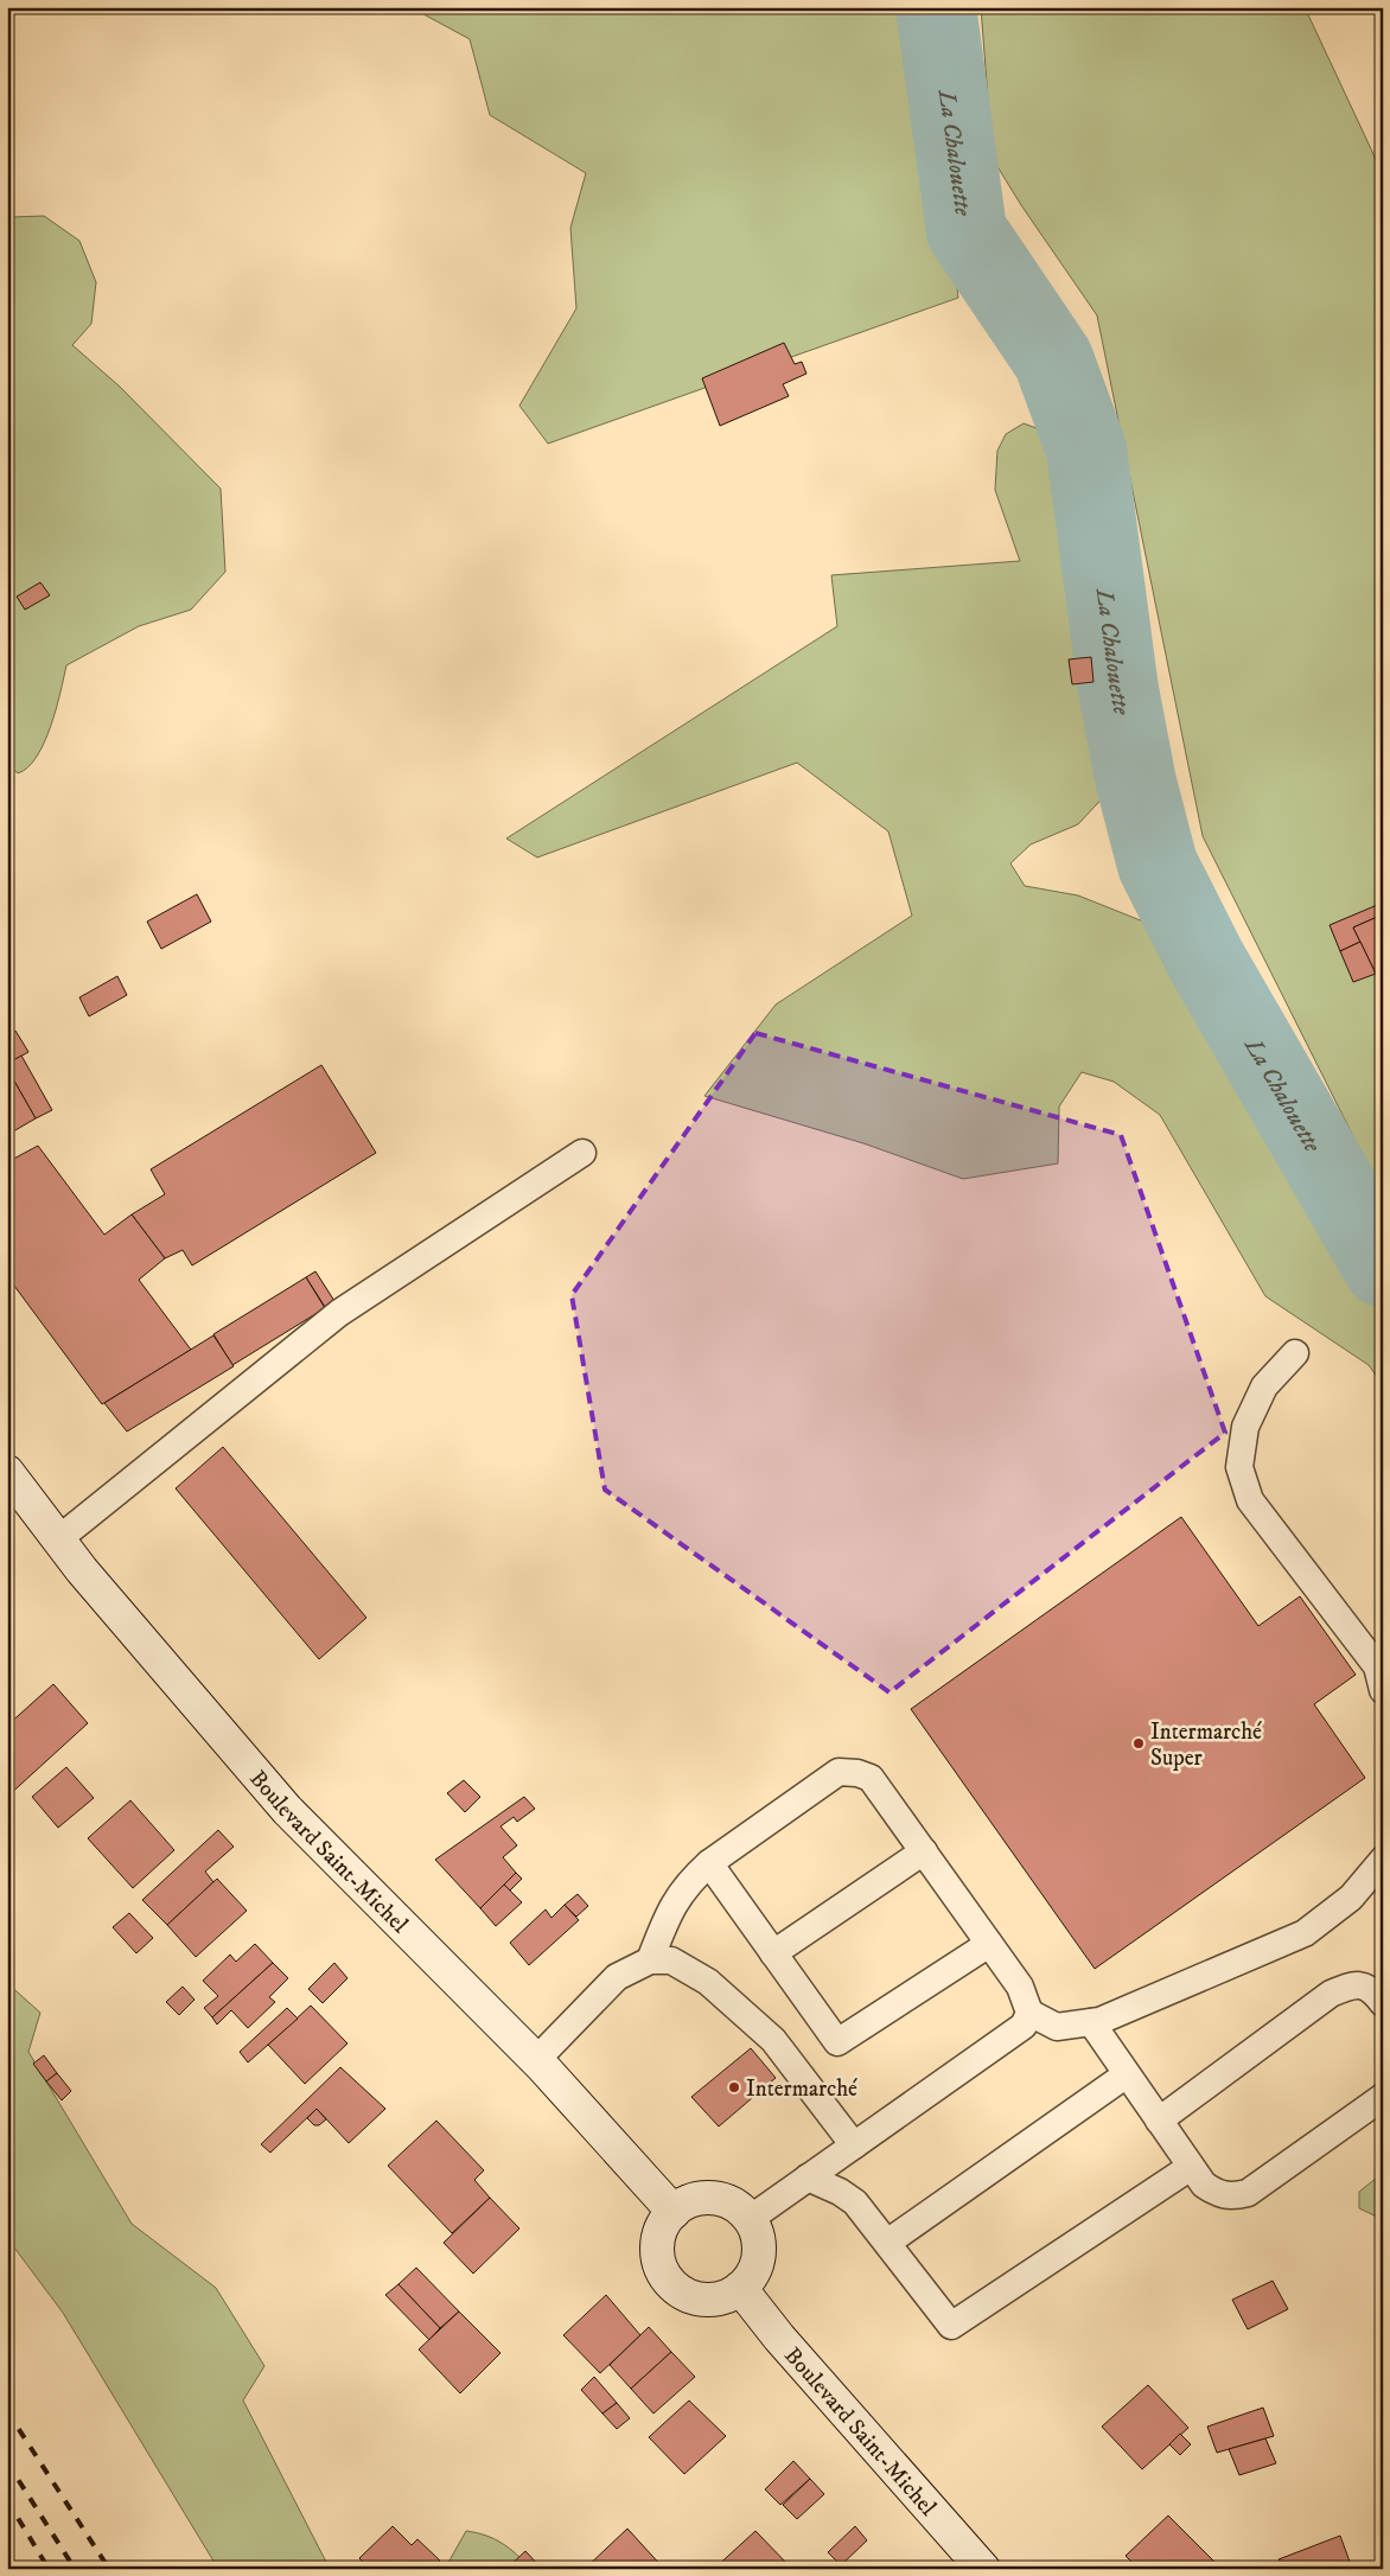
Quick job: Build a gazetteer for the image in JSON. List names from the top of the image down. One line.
{"streets":{"main road":["Boulevard Saint-Michel"]},"water":["La Chalouette"],"places":["Intermarché Super","Intermarché"]}
